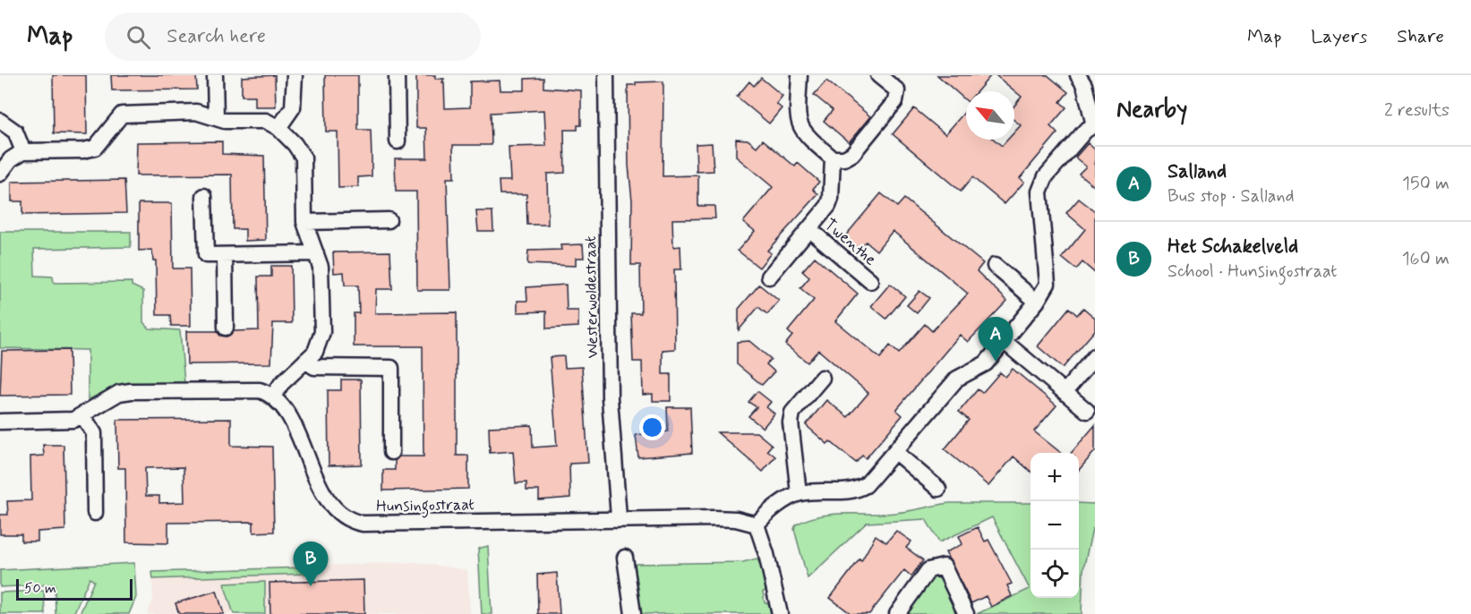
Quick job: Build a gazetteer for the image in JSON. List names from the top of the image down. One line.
{"streets":{"street":["Twenthe","Westerwoldestraat","Hunsingostraat"]},"crossings":[["Westerwoldestraat","Hunsingostraat"]],"scale_bar":"50 m","north":"top left","page":{"header":"Map","search":"Search here","nav":["Map","Layers","Share"],"heading":["Nearby","2 results"],"list":[{"mark":"A","name":"Salland","note":"Bus stop · Salland","value":"150 m"},{"mark":"B","name":"Het Schakelveld","note":"School · Hunsingostraat","value":"160 m"}],"pins":["A","B"],"map_buttons":["+","−"],"scale":"50 m"}}
